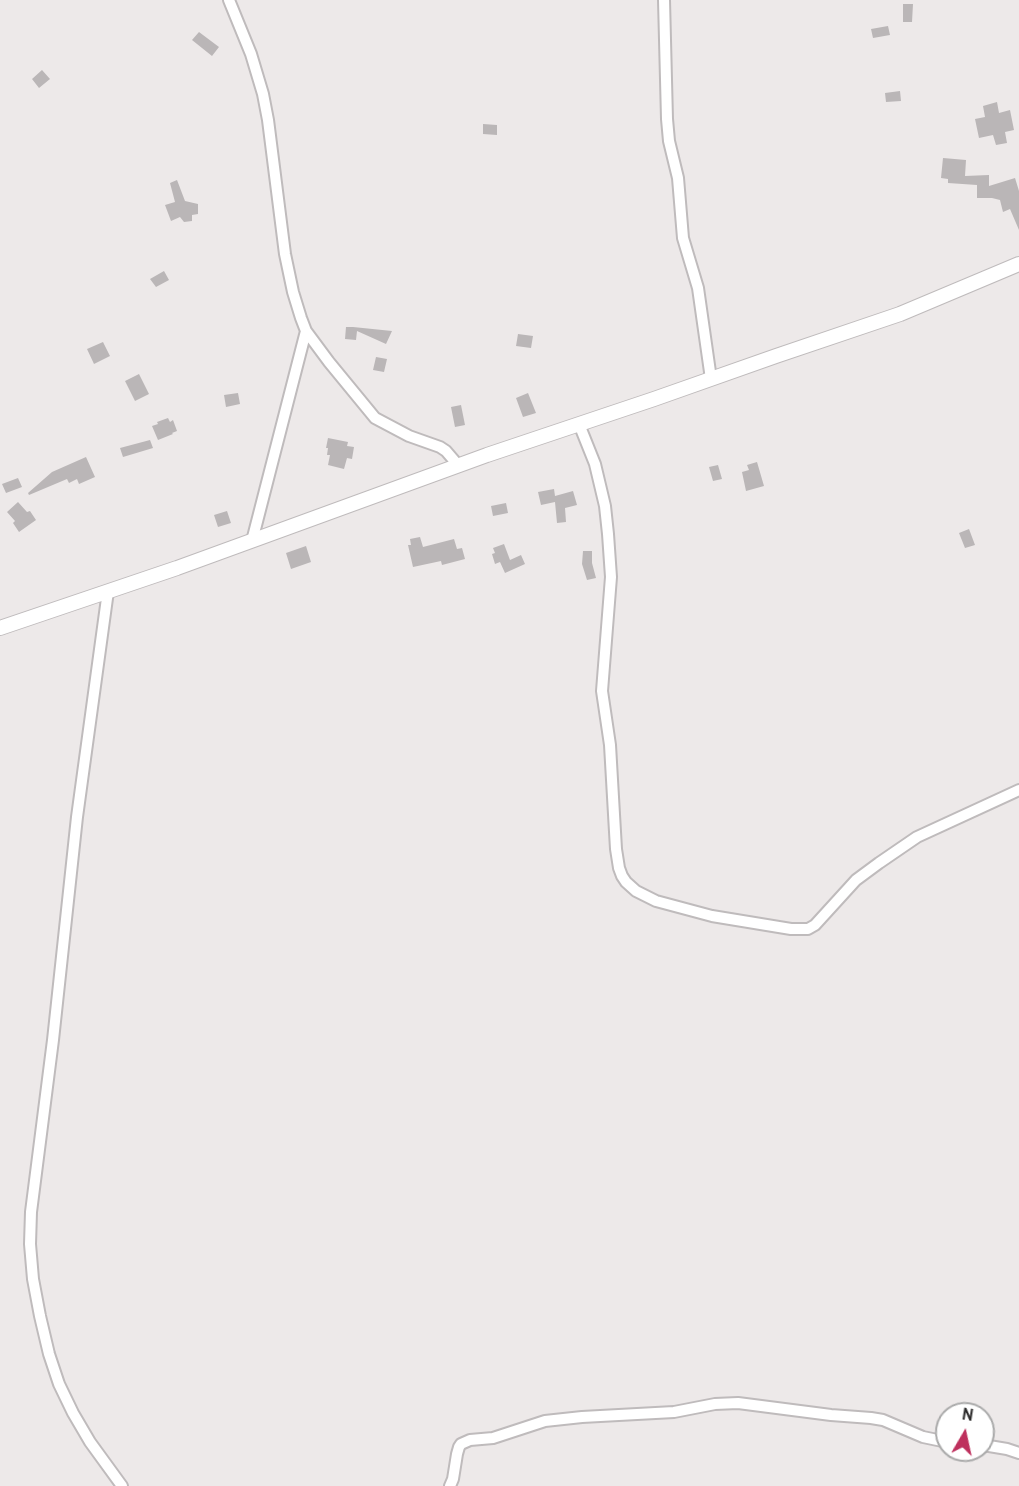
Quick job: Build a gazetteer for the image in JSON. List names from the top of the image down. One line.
{"north":"top"}
